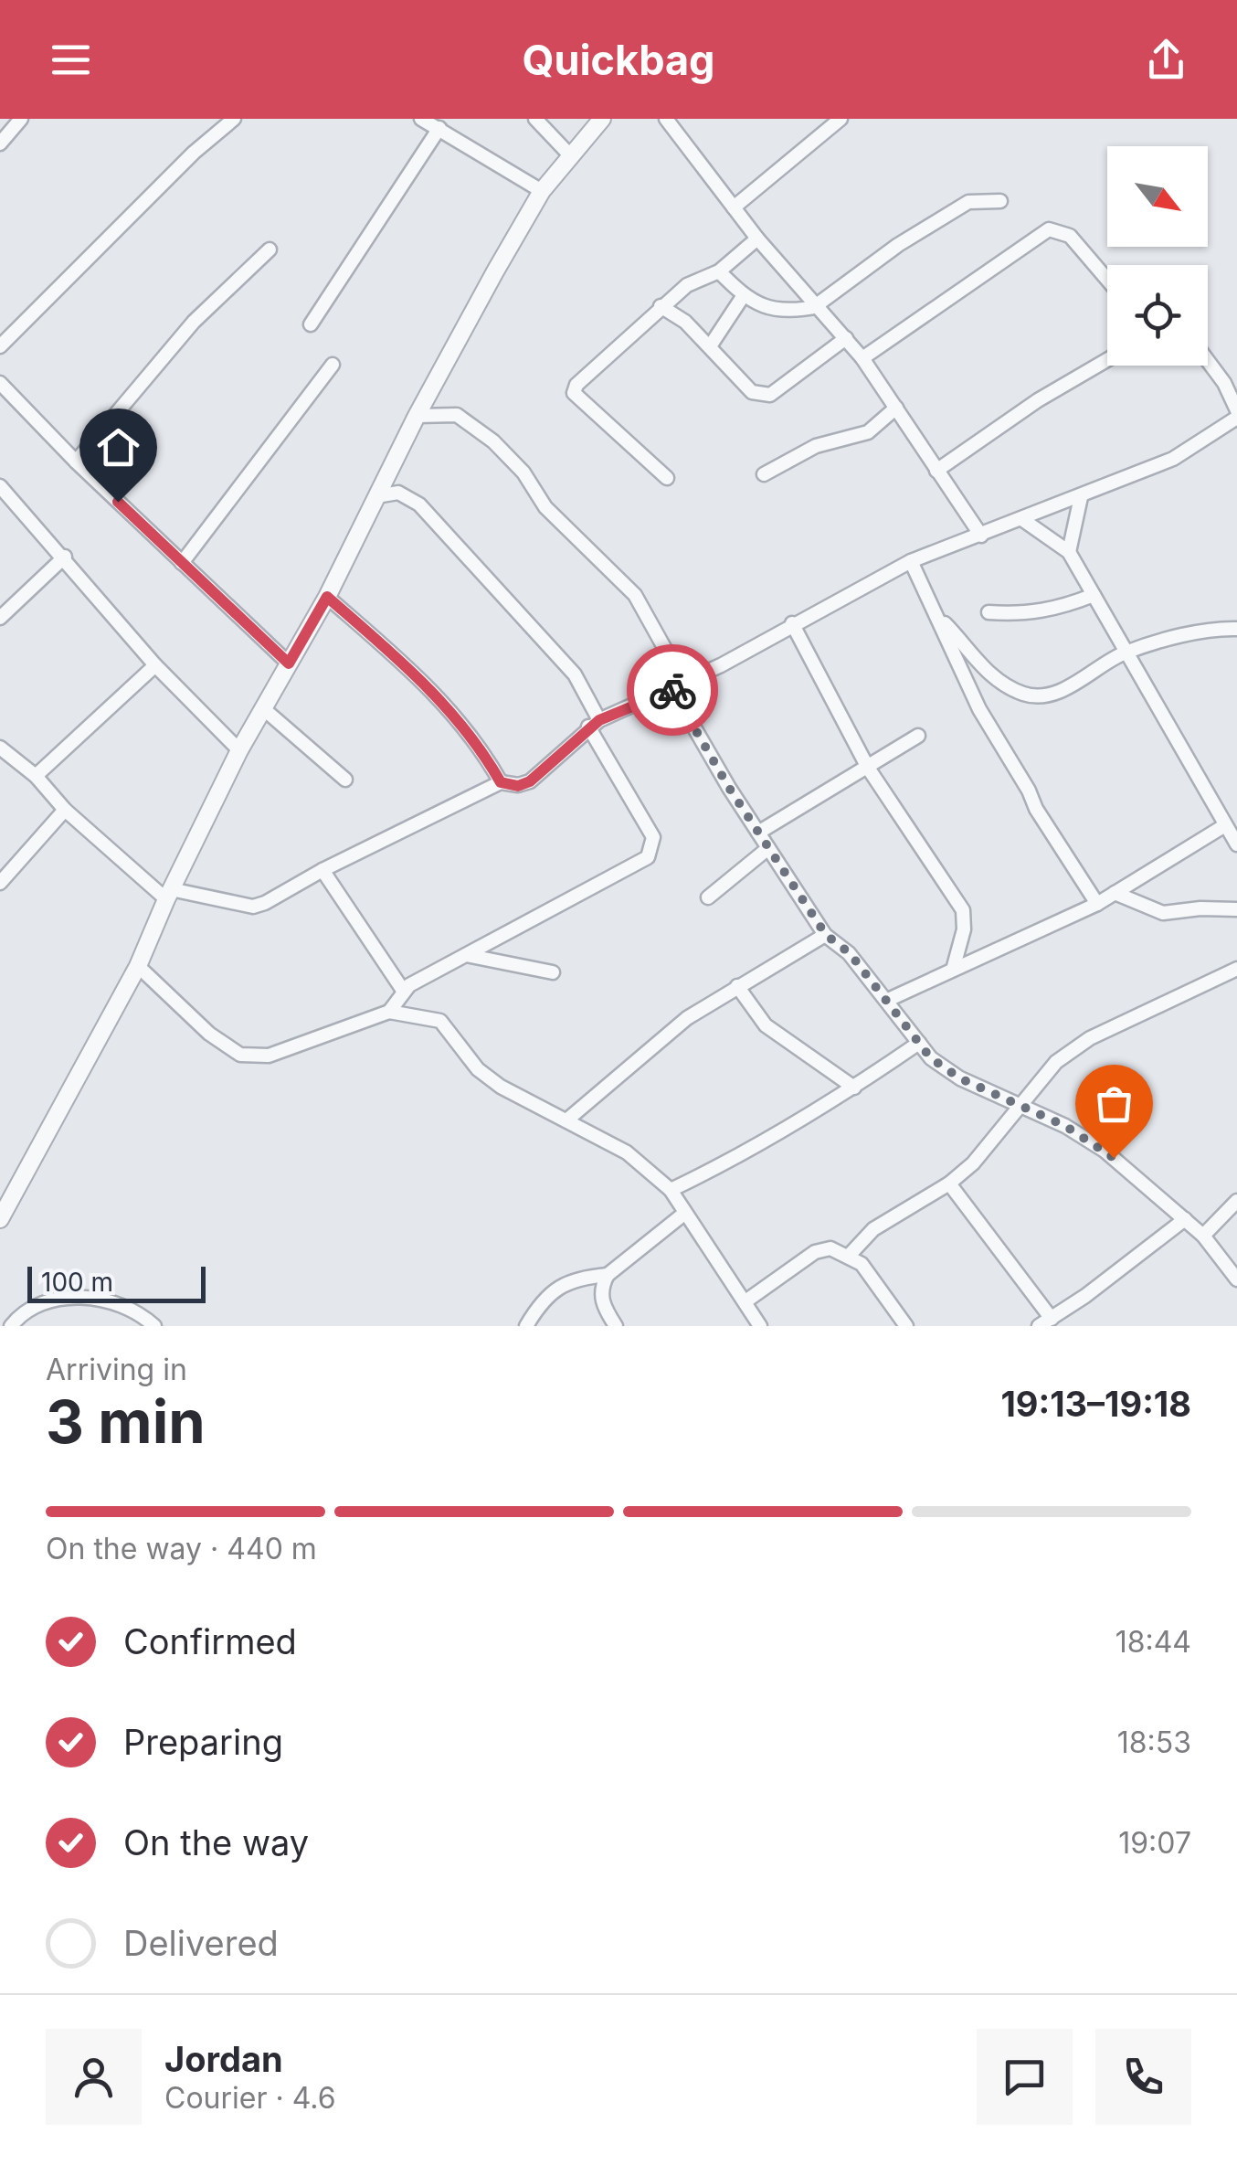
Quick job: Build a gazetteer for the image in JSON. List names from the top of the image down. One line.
{"scale_bar":"100 m","north":"bottom right","page":{"header":"Quickbag","scale":"100 m","heading":["3 min","Arriving in","19:13–19:18"],"panel":["Jordan","Courier · 4.6"],"bar":"On the way · 440 m","list":[["Confirmed","18:44"],["Preparing","18:53"],["On the way","19:07"],"Delivered"]}}
